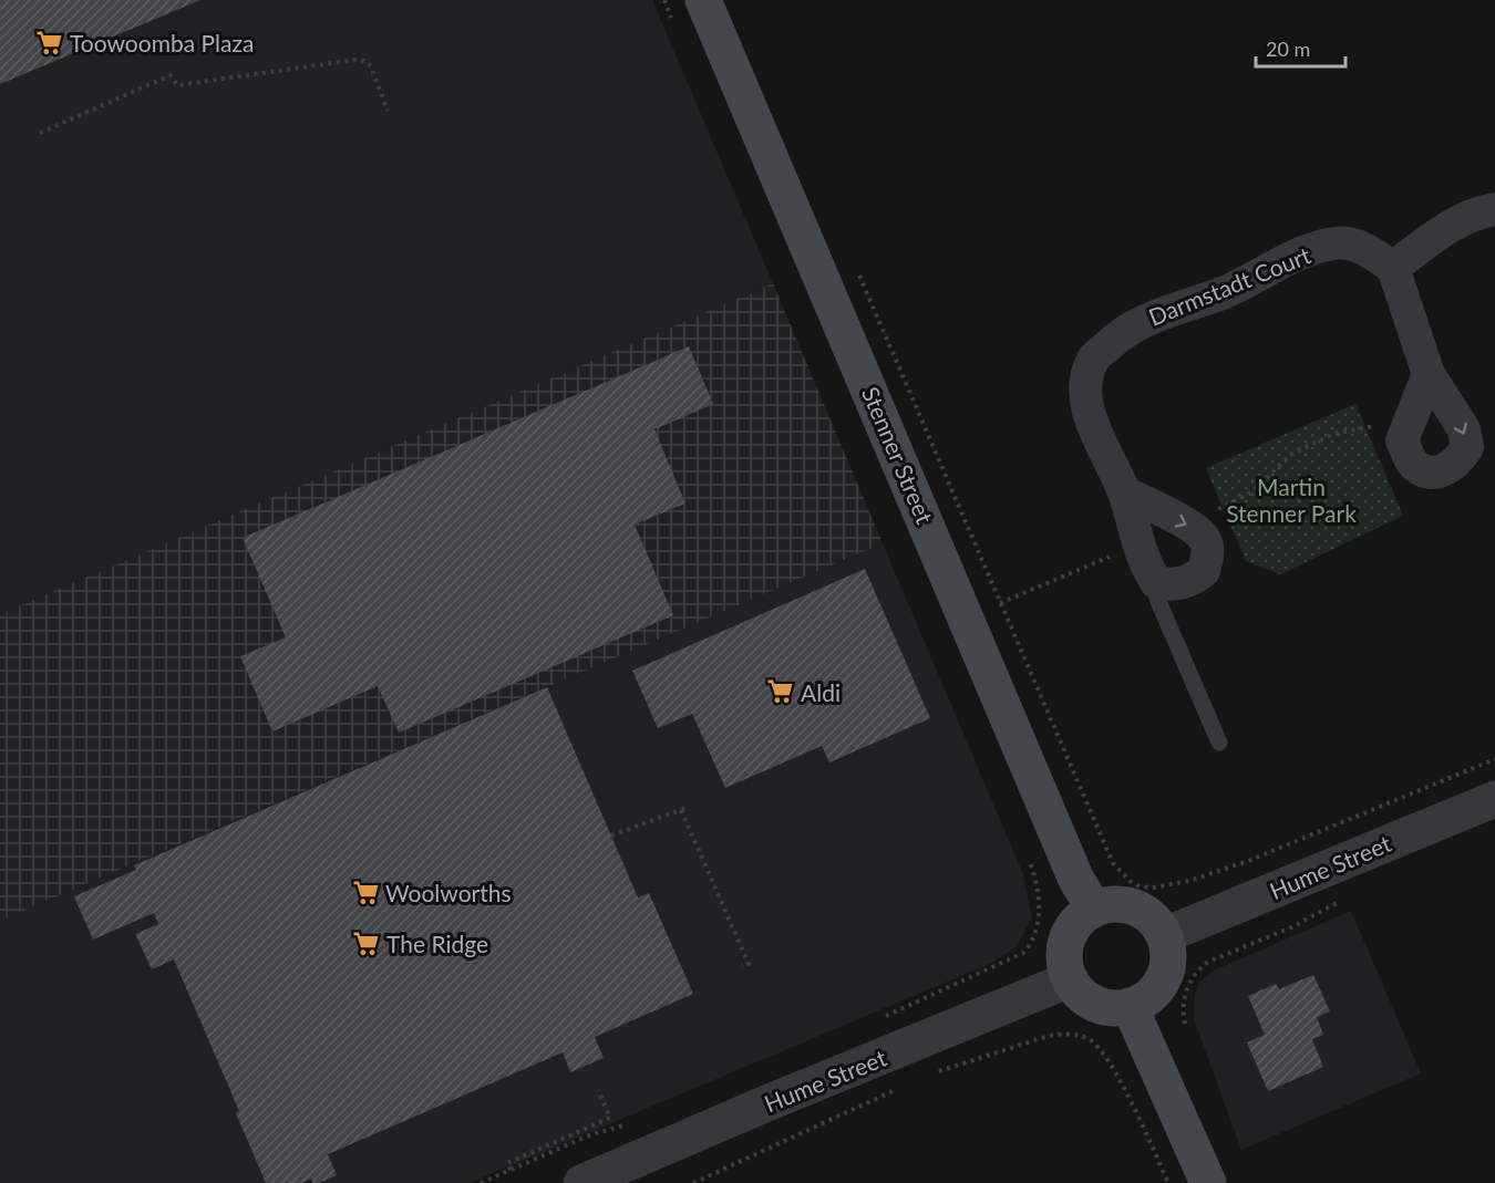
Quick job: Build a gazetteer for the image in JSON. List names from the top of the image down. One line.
{"streets":{"main road":["Stenner Street"],"street":["Darmstadt Court","Hume Street"]},"crossings":[["Stenner Street","Hume Street"]],"parks":["Martin Stenner Park"],"places":{"supermarket":["Toowoomba Plaza","Aldi","Woolworths","The Ridge"]},"scale_bar":"20 m"}
